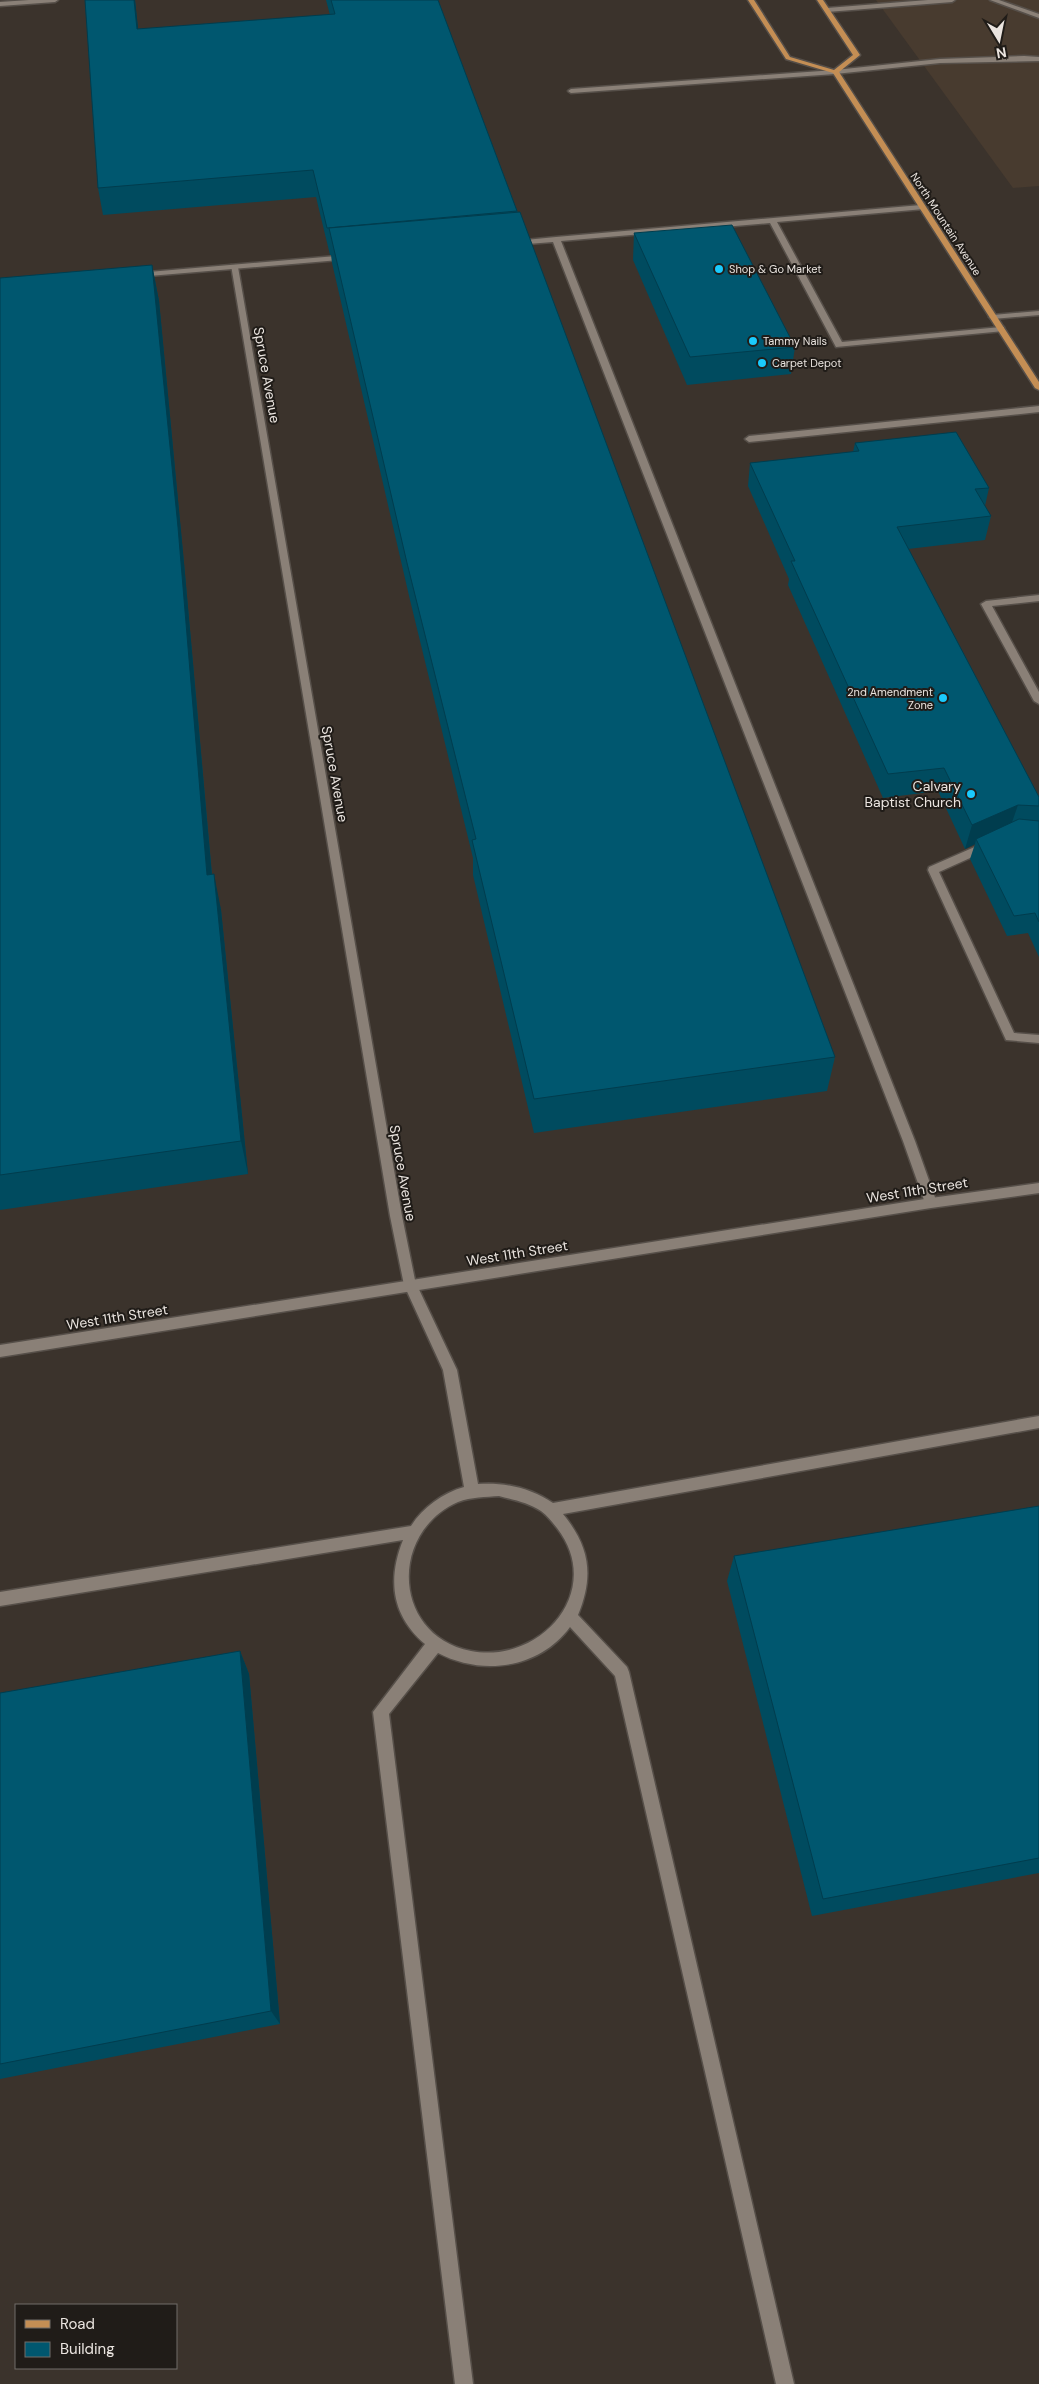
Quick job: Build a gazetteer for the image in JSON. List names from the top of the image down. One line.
{"streets":{"main road":["North Mountain Avenue"],"street":["Spruce Avenue","West 11th Street"]},"crossings":[["Spruce Avenue","West 11th Street"]],"places":["Shop & Go Market","Tammy Nails","Carpet Depot","2nd Amendment Zone","Calvary Baptist Church"],"legend":["Road","Building"],"north":"bottom"}
